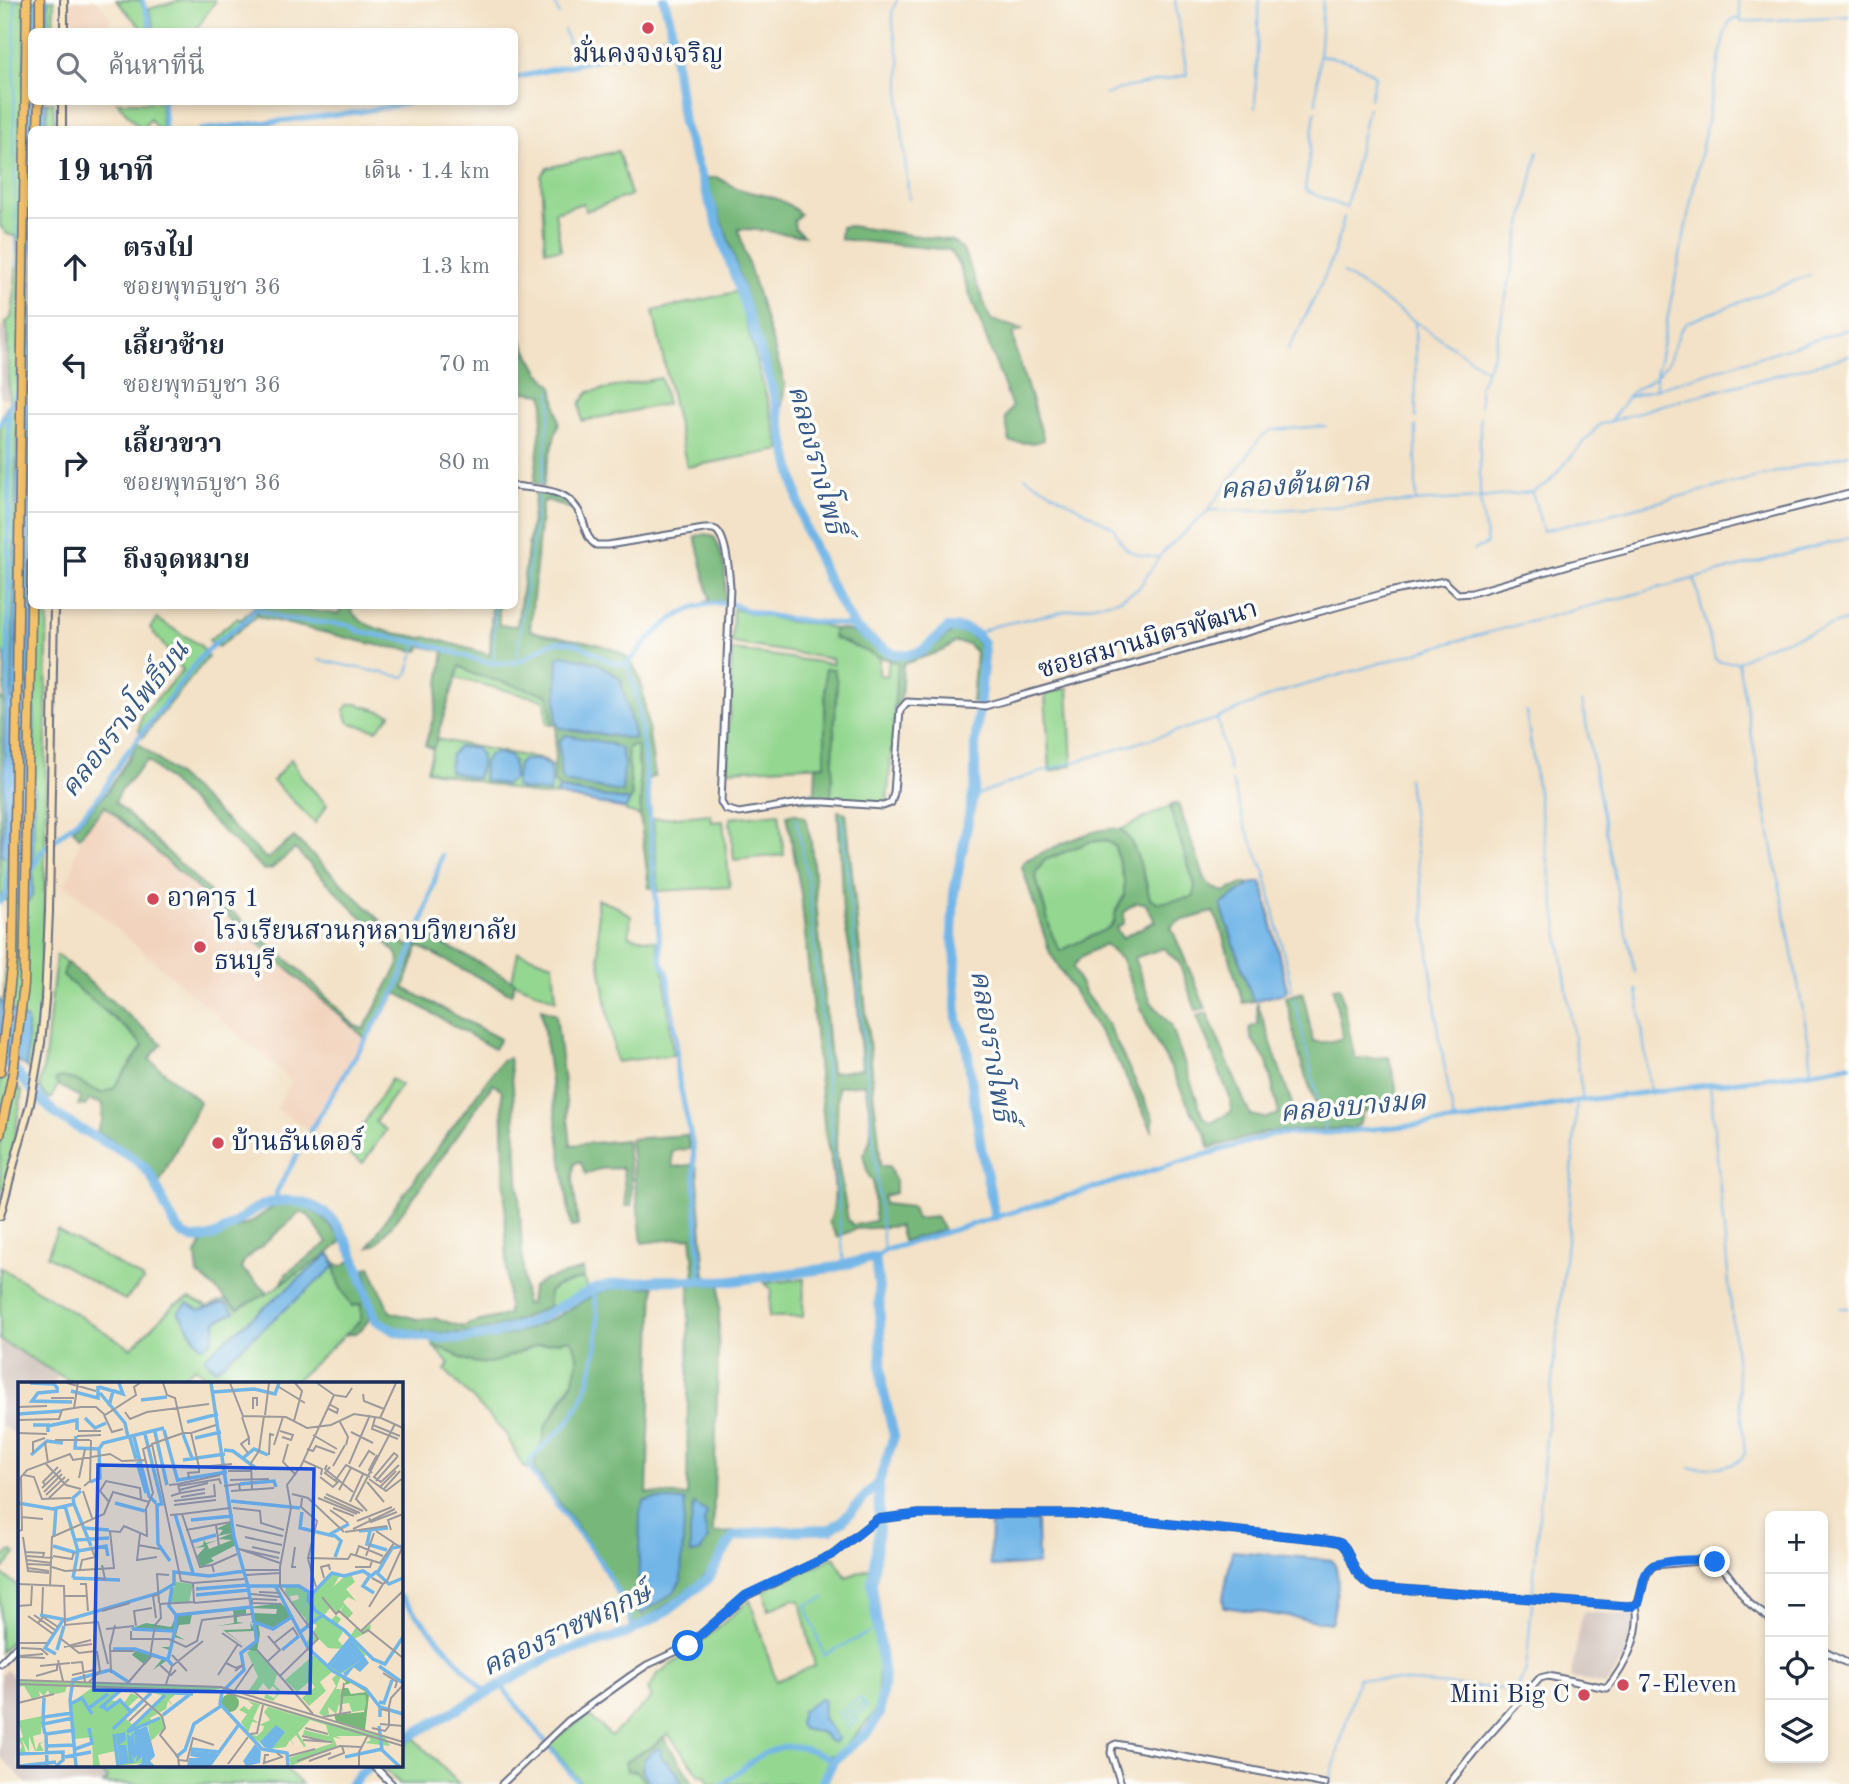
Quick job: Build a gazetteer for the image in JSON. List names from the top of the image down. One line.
{"streets":{"street":["ซอยสมานมิตรพัฒนา"]},"water":["คลองรางโพธิ์","คลองต้นตาล","คลองรางโพธิ์บน","คลองบางมด","คลองราชพฤกษ์"],"places":["มั่นคงจงเจริญ","อาคาร 1","โรงเรียนสวนกุหลาบวิทยาลัย ธนบุรี","บ้านธันเดอร์","7-Eleven","Mini Big C"],"page":{"search":"ค้นหาที่นี่","heading":["19 นาที","เดิน · 1.4 km"],"list":[["ตรงไป","ซอยพุทธบูชา 36","1.3 km"],["เลี้ยวซ้าย","ซอยพุทธบูชา 36","70 m"],["เลี้ยวขวา","ซอยพุทธบูชา 36","80 m"],"ถึงจุดหมาย"],"map_buttons":["+","−"]}}
